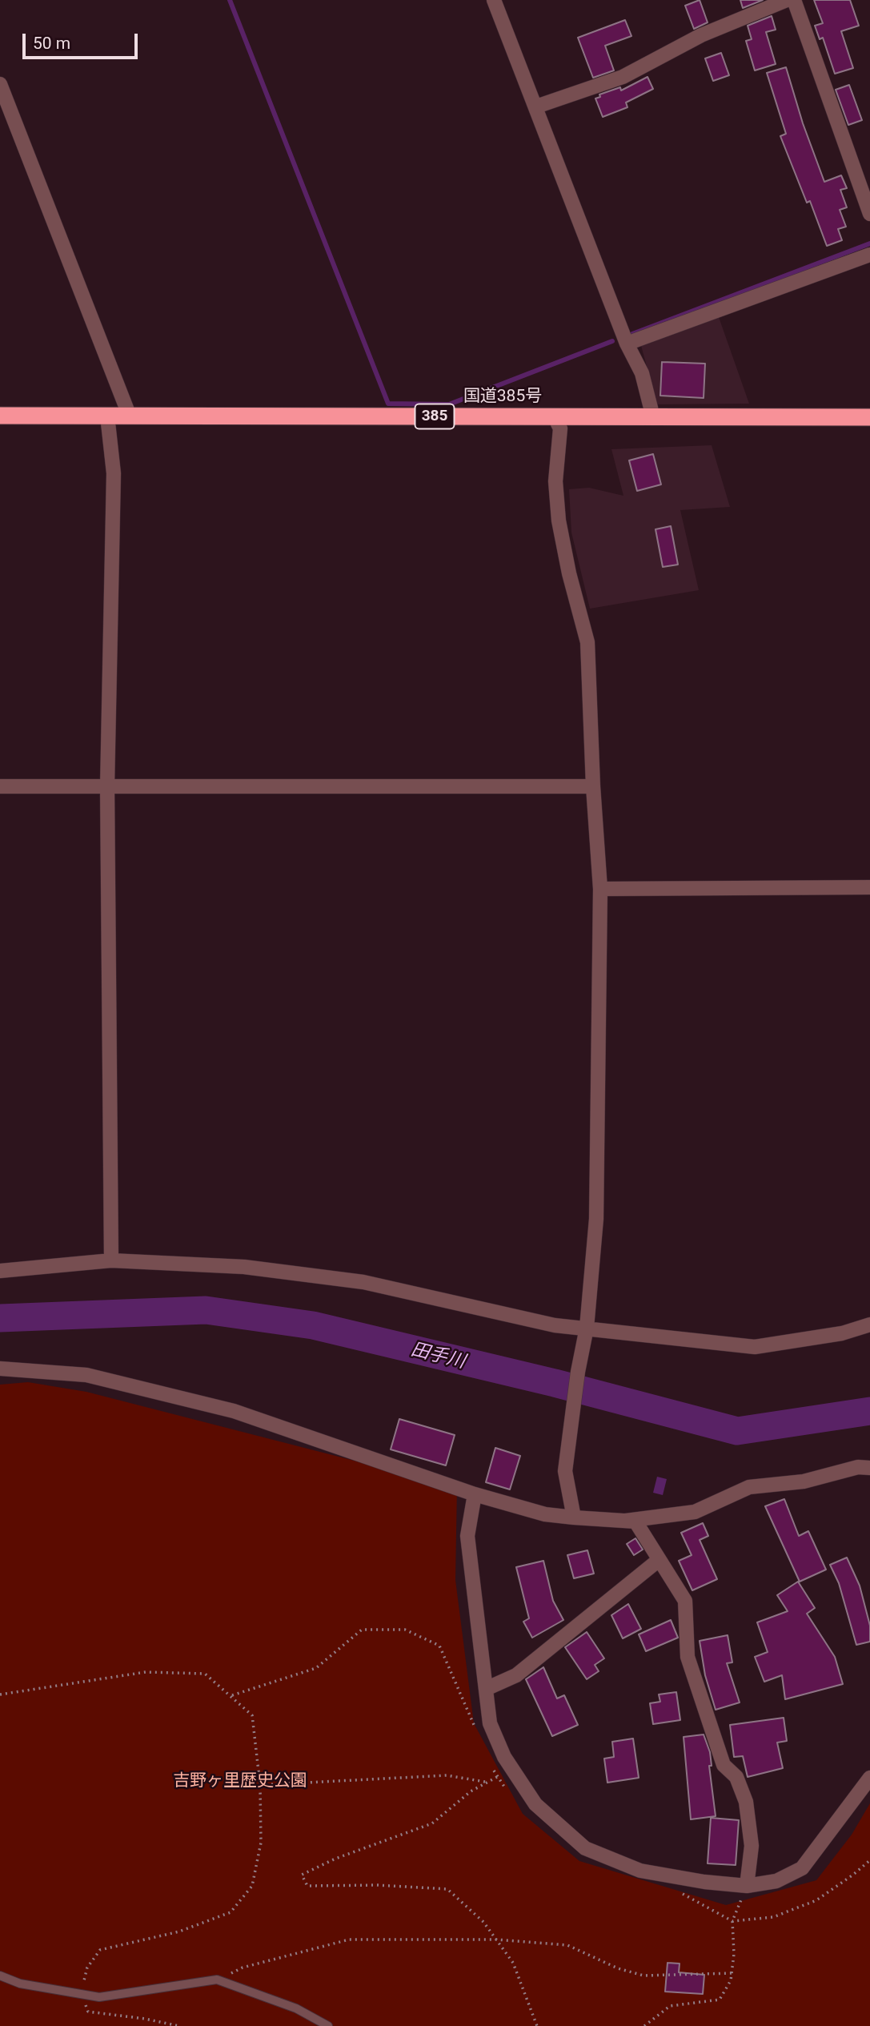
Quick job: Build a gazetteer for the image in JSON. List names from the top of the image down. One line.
{"streets":{"highway":["国道385号","385"]},"water":["田手川"],"parks":["吉野ヶ里歴史公園"],"scale_bar":"50 m"}
